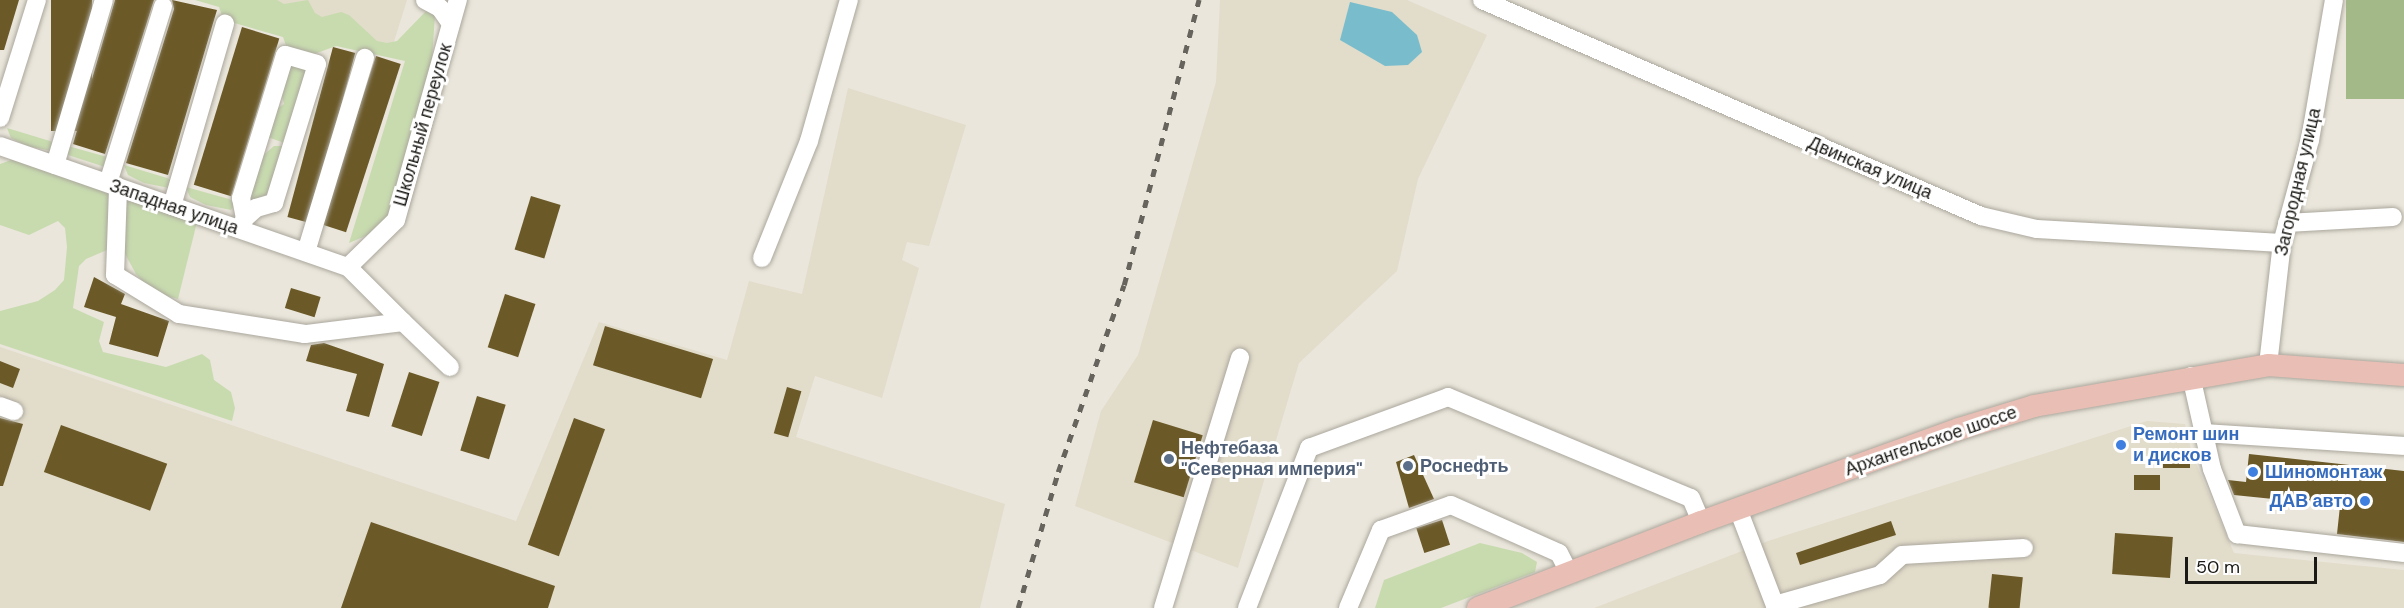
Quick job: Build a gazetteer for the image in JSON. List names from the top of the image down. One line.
{"streets":{"main road":["Архангельское шоссе"],"street":["Школьный переулок","Двинская улица","Загородная улица","Западная улица"]},"crossings":[["Школьный переулок","Западная улица"],["Двинская улица","Загородная улица"],["Загородная улица","Архангельское шоссе"]],"places":["Ремонт шин и дисков","Нефтебаза \"Северная империя\"","Роснефть","Шиномонтаж","ДАВ авто"],"scale_bar":"50 m"}
